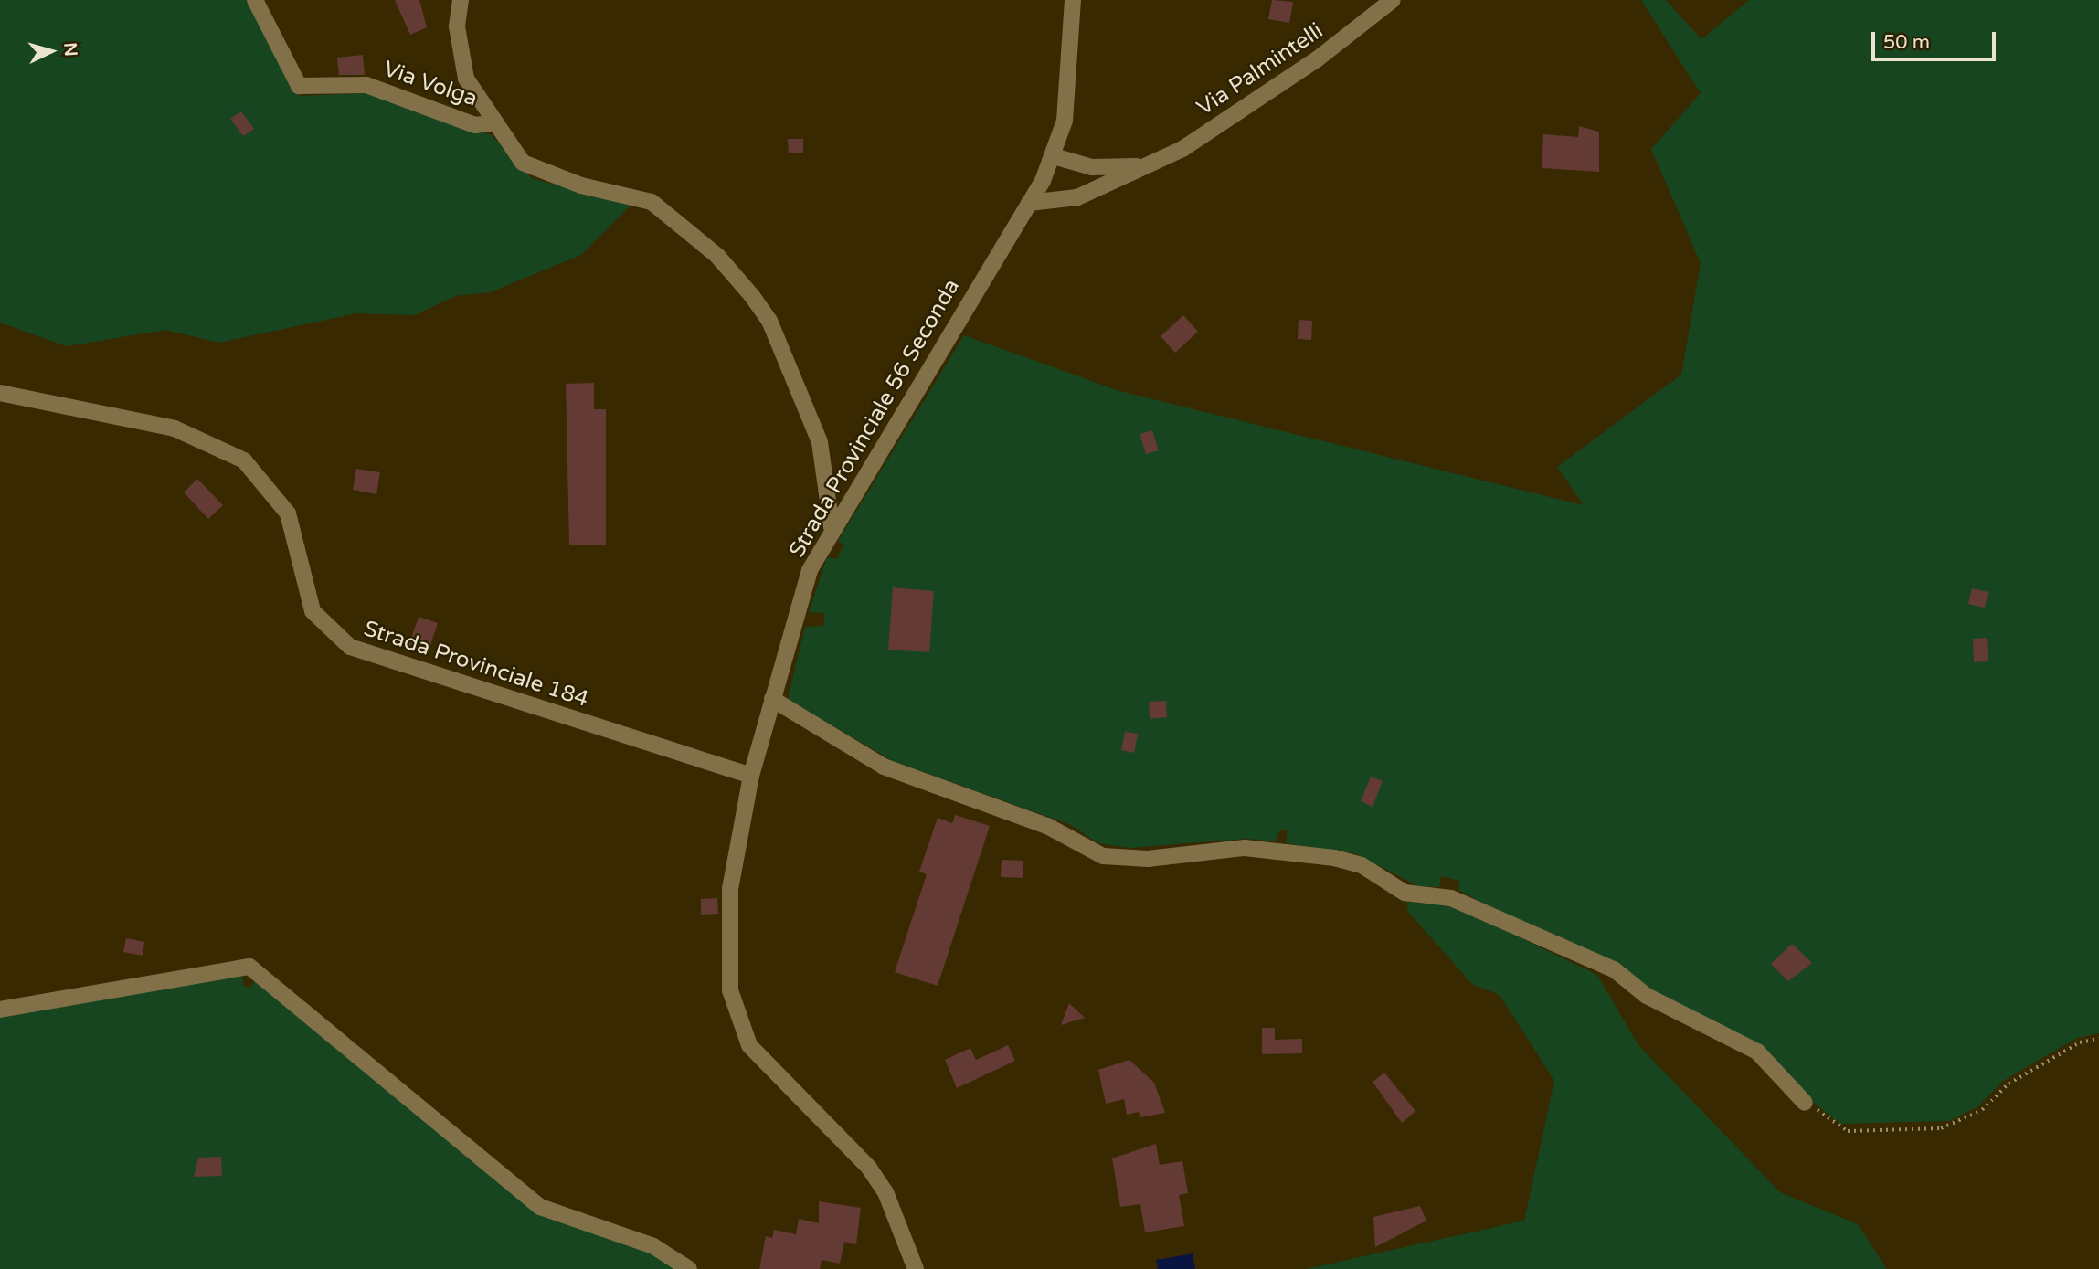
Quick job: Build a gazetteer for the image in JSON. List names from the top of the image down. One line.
{"streets":{"street":["Via Palmintelli","Via Volga","Strada Provinciale 56 Seconda","Strada Provinciale 184"]},"crossings":[["Via Palmintelli","Strada Provinciale 56 Seconda"],["Strada Provinciale 56 Seconda","Strada Provinciale 184"]],"scale_bar":"50 m","north":"right"}
